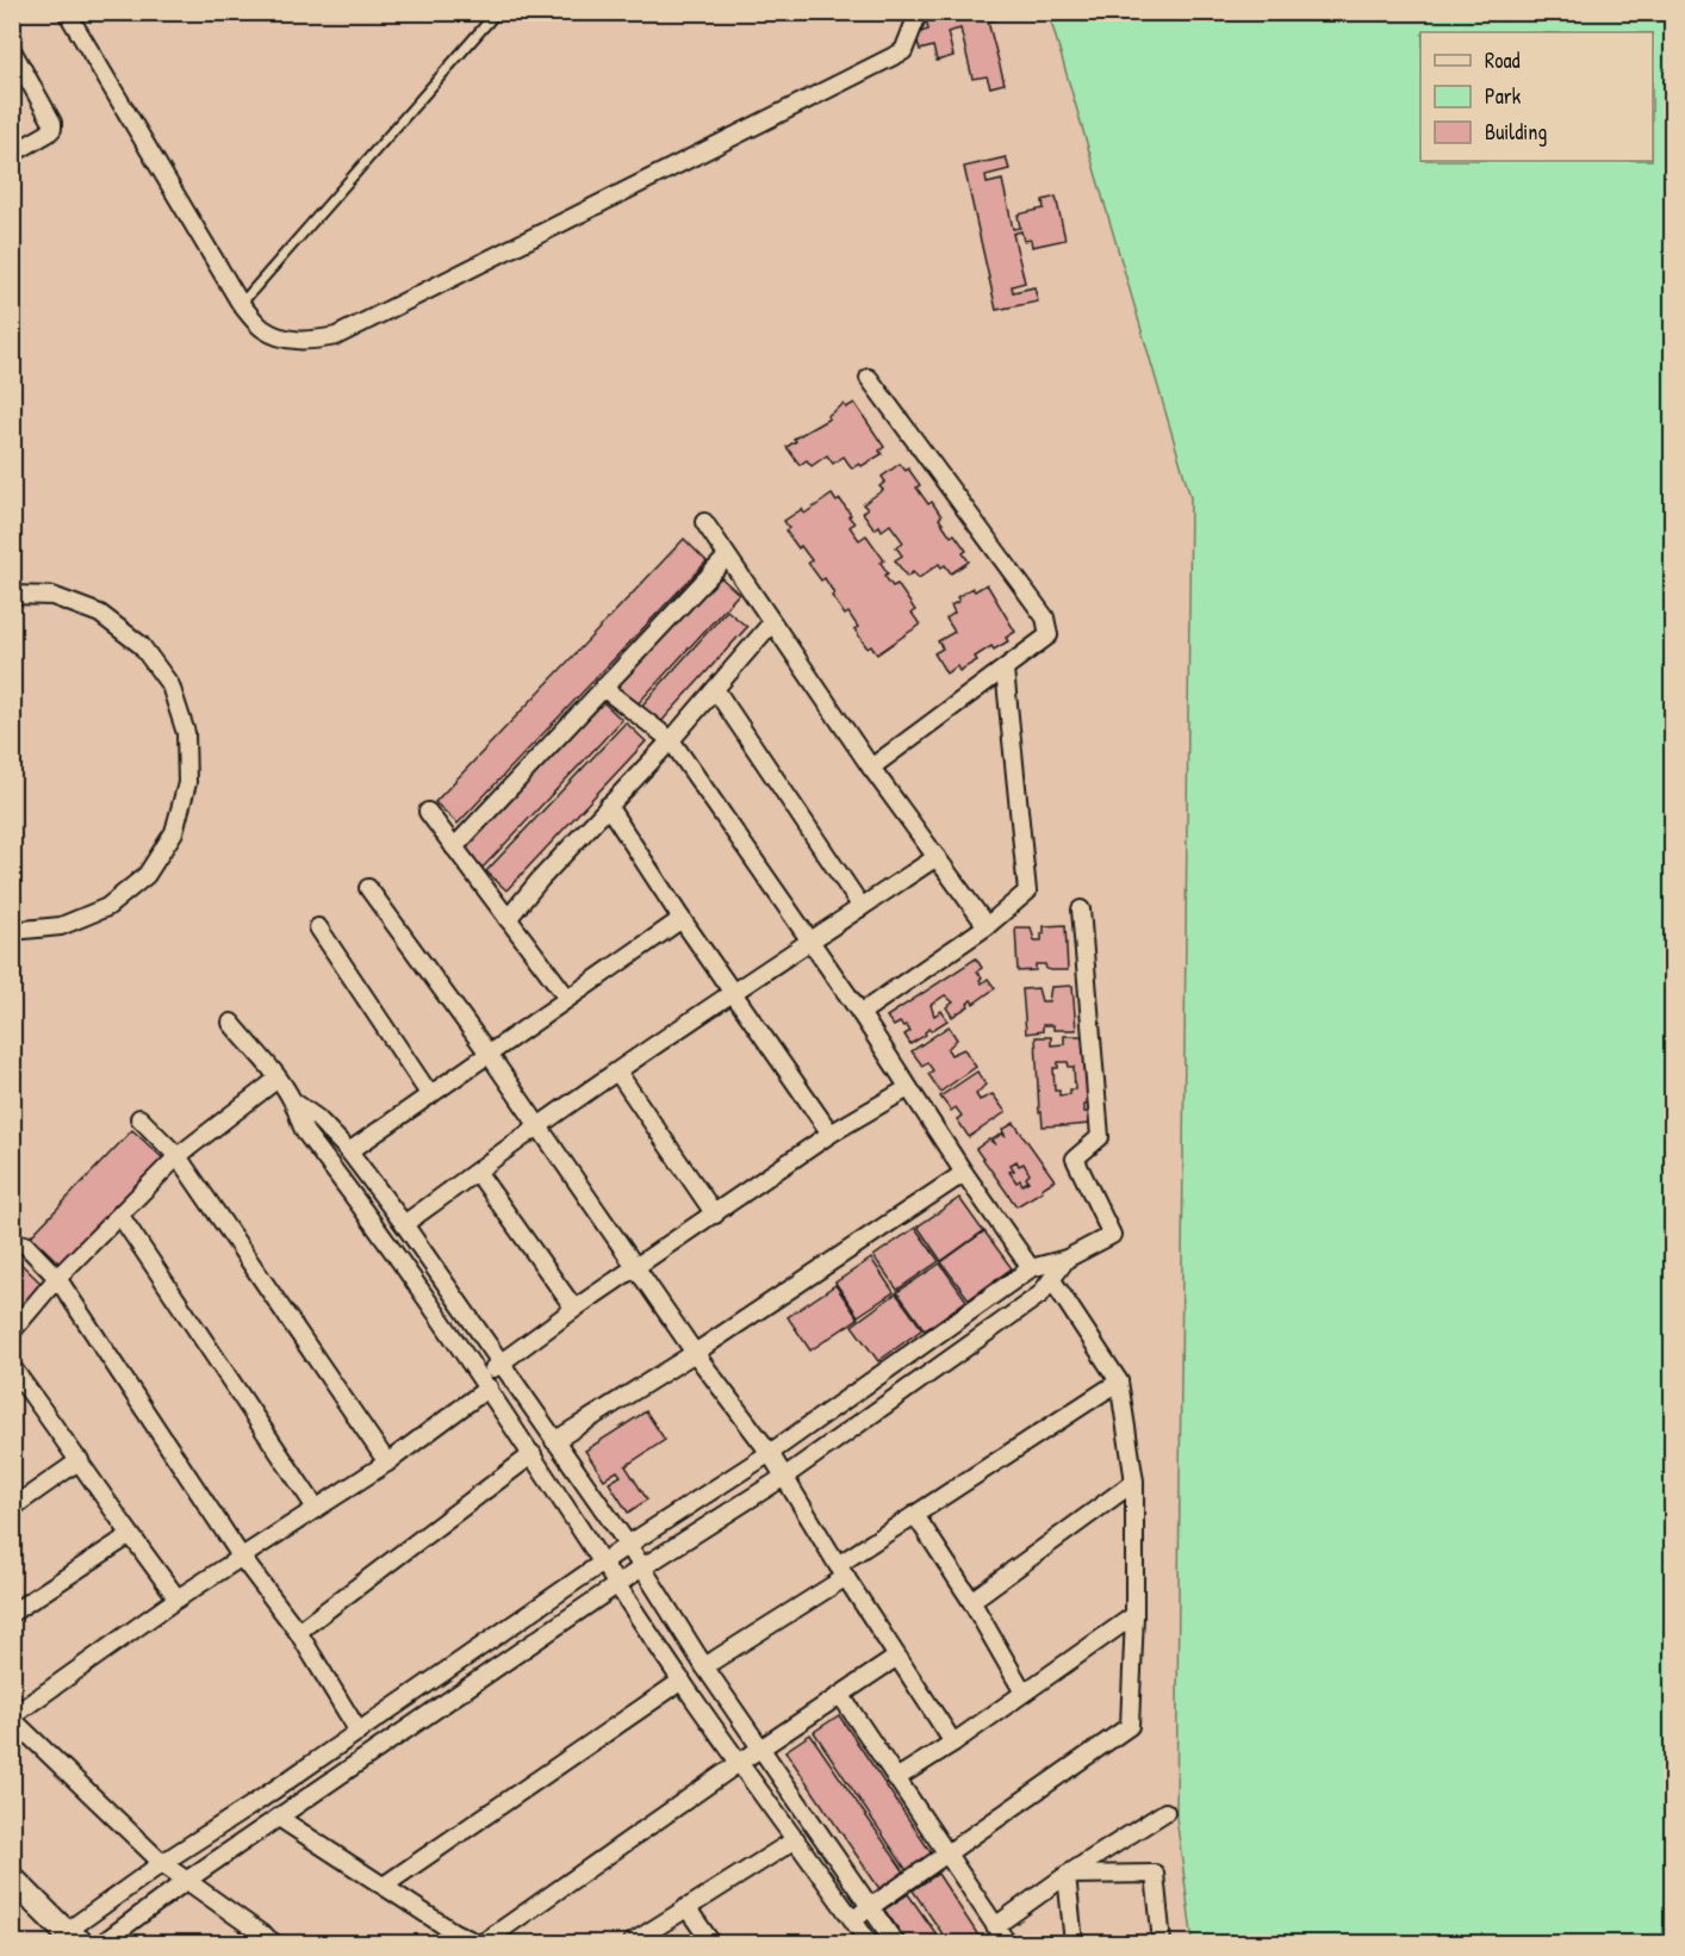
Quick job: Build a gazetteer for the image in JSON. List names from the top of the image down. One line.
{"legend":["Road","Park","Building"]}
